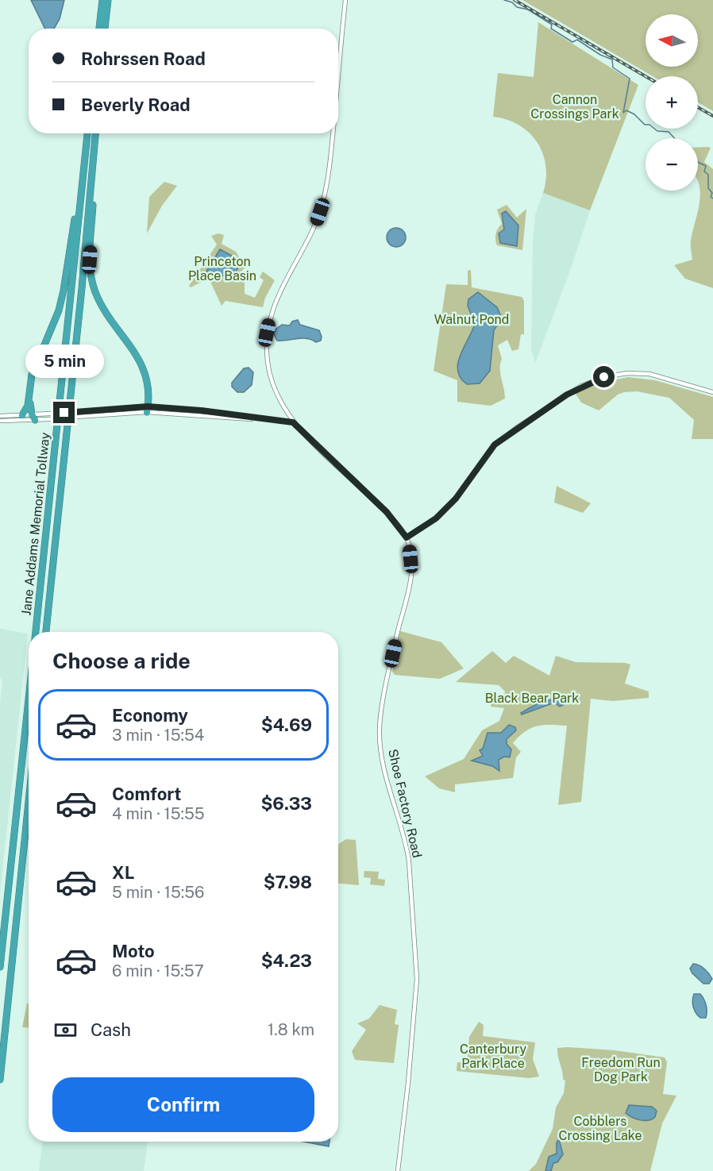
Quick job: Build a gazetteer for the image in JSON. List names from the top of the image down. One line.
{"streets":{"highway":["Jane Addams Memorial Tollway"],"street":["Shoe Factory Road"]},"parks":["Cannon Crossings Park","Princeton Place Basin","Walnut Pond","Black Bear Park","Canterbury Park Place","Freedom Run Dog Park","Cobblers Crossing Lake"],"north":"left","page":{"map_buttons":["+","−"],"banner":["Rohrssen Road","Beverly Road"],"bubble":"5 min","heading":"Choose a ride","list":[{"name":"Economy","note":"3 min · 15:54","value":"$4.69"},{"name":"Comfort","note":"4 min · 15:55","value":"$6.33"},{"name":"XL","note":"5 min · 15:56","value":"$7.98"},{"name":"Moto","note":"6 min · 15:57","value":"$4.23"}],"pay":["Cash","1.8 km"],"buttons":"Confirm"}}
